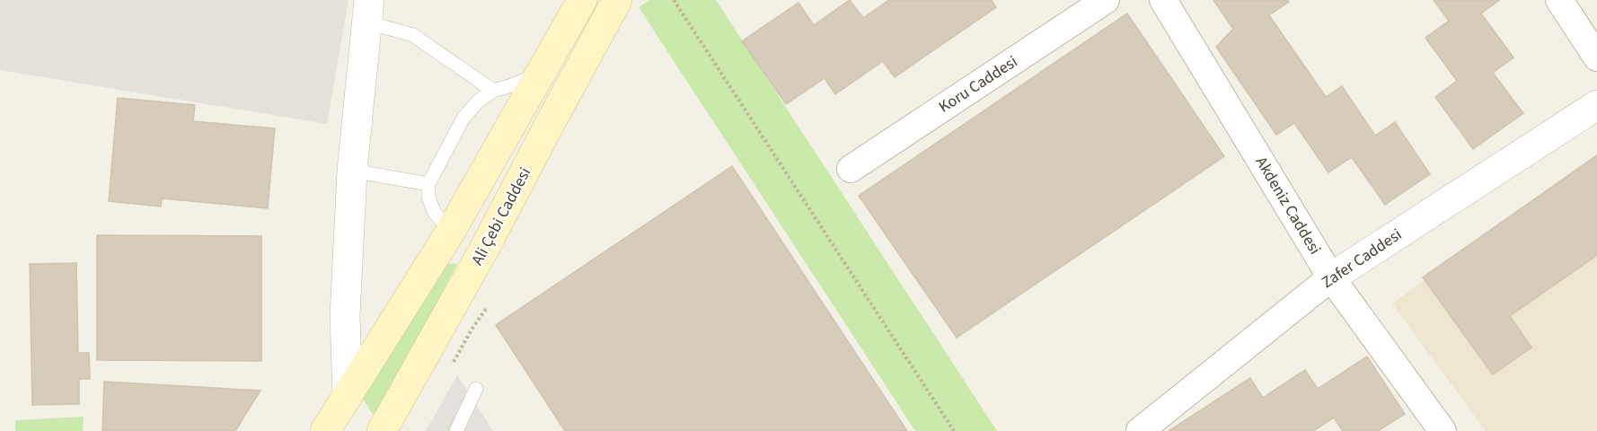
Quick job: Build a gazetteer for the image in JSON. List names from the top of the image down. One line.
{"streets":{"main road":["Ali Çebi Caddesi"],"street":["Koru Caddesi","Akdeniz Caddesi","Zafer Caddesi"]},"crossings":[["Akdeniz Caddesi","Zafer Caddesi"]]}
